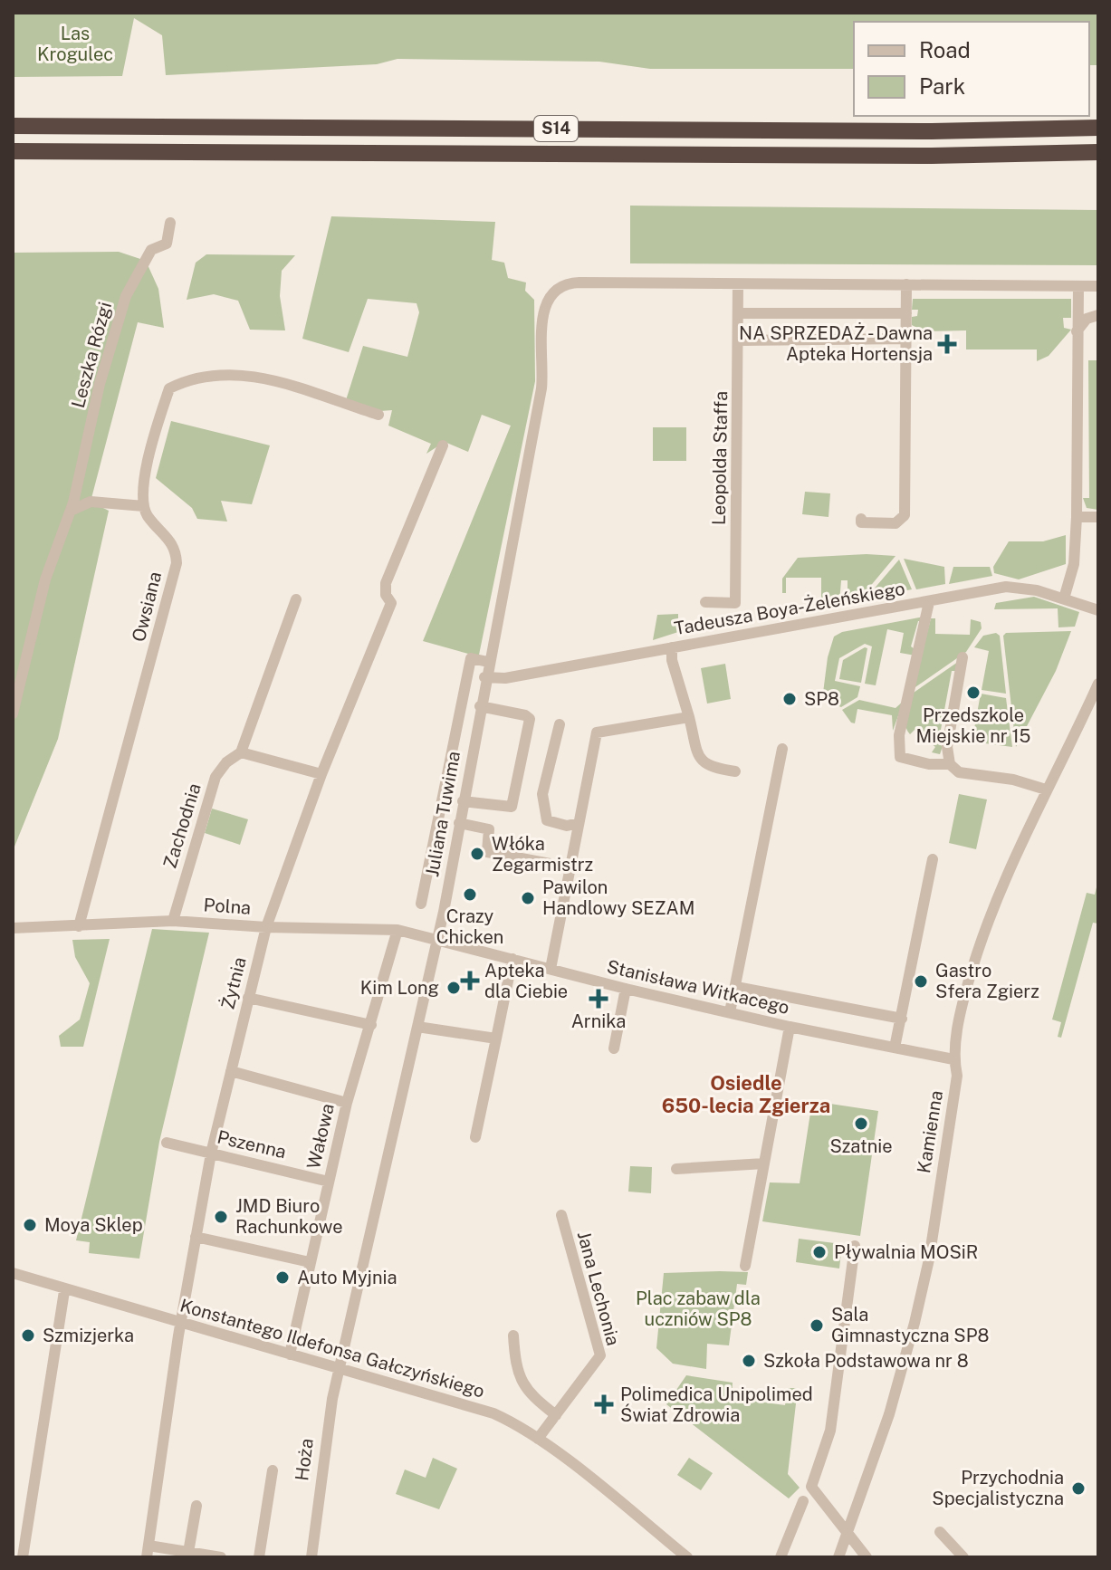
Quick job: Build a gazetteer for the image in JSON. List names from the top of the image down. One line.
{"streets":{"highway":["S14"],"street":["Leszka Rózgi","Leopolda Staffa","Owsiana","Tadeusza Boya-Żeleńskiego","Juliana Tuwima","Zachodnia","Polna","Żytnia","Stanisława Witkacego","Kamienna","Wałowa","Pszenna","Jana Lechonia","Konstantego Ildefonsa Gałczyńskiego","Hoża"]},"crossings":[["Leopolda Staffa","Juliana Tuwima"],["Owsiana","Polna"],["Tadeusza Boya-Żeleńskiego","Juliana Tuwima"],["Juliana Tuwima","Polna"],["Juliana Tuwima","Stanisława Witkacego"],["Juliana Tuwima","Konstantego Ildefonsa Gałczyńskiego"],["Juliana Tuwima","Hoża"],["Zachodnia","Polna"],["Polna","Żytnia"],["Polna","Stanisława Witkacego"],["Polna","Wałowa"],["Żytnia","Pszenna"],["Żytnia","Konstantego Ildefonsa Gałczyńskiego"],["Stanisława Witkacego","Kamienna"],["Wałowa","Pszenna"],["Wałowa","Konstantego Ildefonsa Gałczyńskiego"],["Jana Lechonia","Konstantego Ildefonsa Gałczyńskiego"],["Konstantego Ildefonsa Gałczyńskiego","Hoża"]],"districts":["Osiedle 650-lecia Zgierza"],"parks":["Las Krogulec","Plac zabaw dla uczniów SP8"],"places":{"health":["NA SPRZEDAŻ - Dawna Apteka Hortensja","Apteka dla Ciebie","Arnika","Polimedica Unipolimed Świat Zdrowia"],"other":["Przedszkole Miejskie nr 15","SP8","Włóka Zegarmistrz","Crazy Chicken","Pawilon Handlowy SEZAM","Gastro Sfera Zgierz","Kim Long","Szatnie","JMD Biuro Rachunkowe","Moya Sklep","Pływalnia MOSiR","Auto Myjnia","Sala Gimnastyczna SP8","Szmizjerka","Szkoła Podstawowa nr 8","Przychodnia Specjalistyczna"]},"legend":["Road","Park"]}
